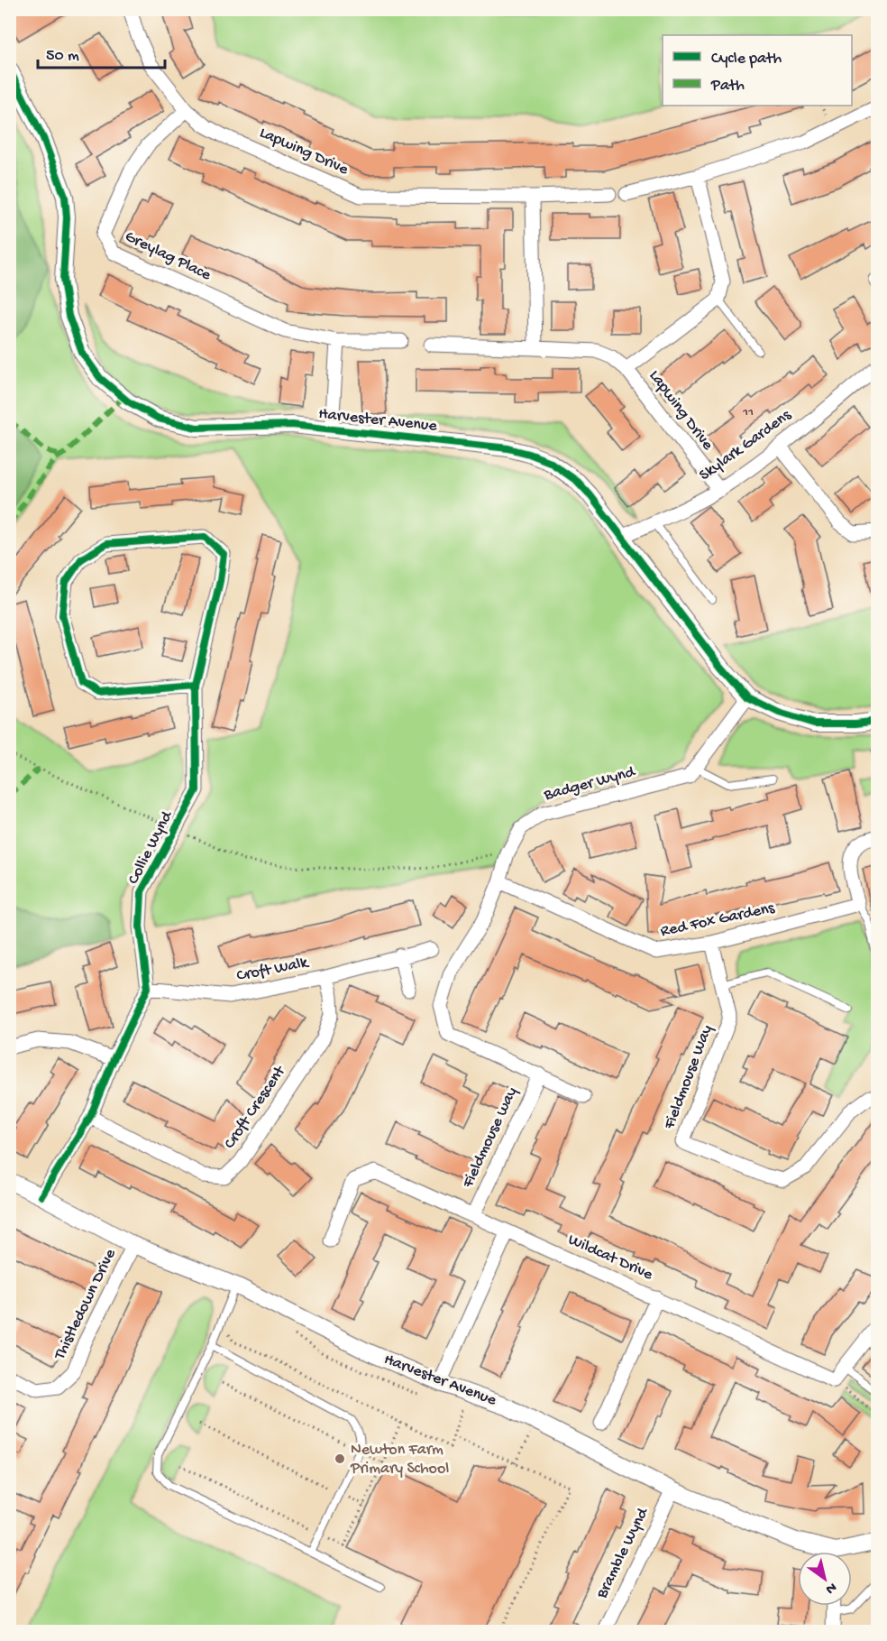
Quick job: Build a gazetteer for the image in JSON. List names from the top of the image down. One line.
{"streets":{"street":["Lapwing Drive","Greylag Place","Harvester Avenue","Skylark Gardens","Badger Wynd","Collie Wynd","Red Fox Gardens","Croft Walk","Fieldmouse Way","Croft Crescent","Fieldmouse way","Wildcat Drive","Thistledown Drive","Bramble Wynd"]},"crossings":[["Lapwing Drive","Greylag Place"],["Lapwing Drive","Skylark Gardens"],["Harvester Avenue","Skylark Gardens"],["Harvester Avenue","Badger Wynd"],["Harvester Avenue","Thistledown Drive"],["Harvester Avenue","Bramble Wynd"],["Badger Wynd","Red Fox Gardens"],["Badger Wynd","Fieldmouse way"],["Collie Wynd","Croft Walk"],["Red Fox Gardens","Fieldmouse Way"],["Croft Walk","Croft Crescent"]],"places":["Newton Farm Primary School"],"house_numbers":["11"],"legend":["Cycle path","Path"],"scale_bar":"50 m","north":"bottom right"}
